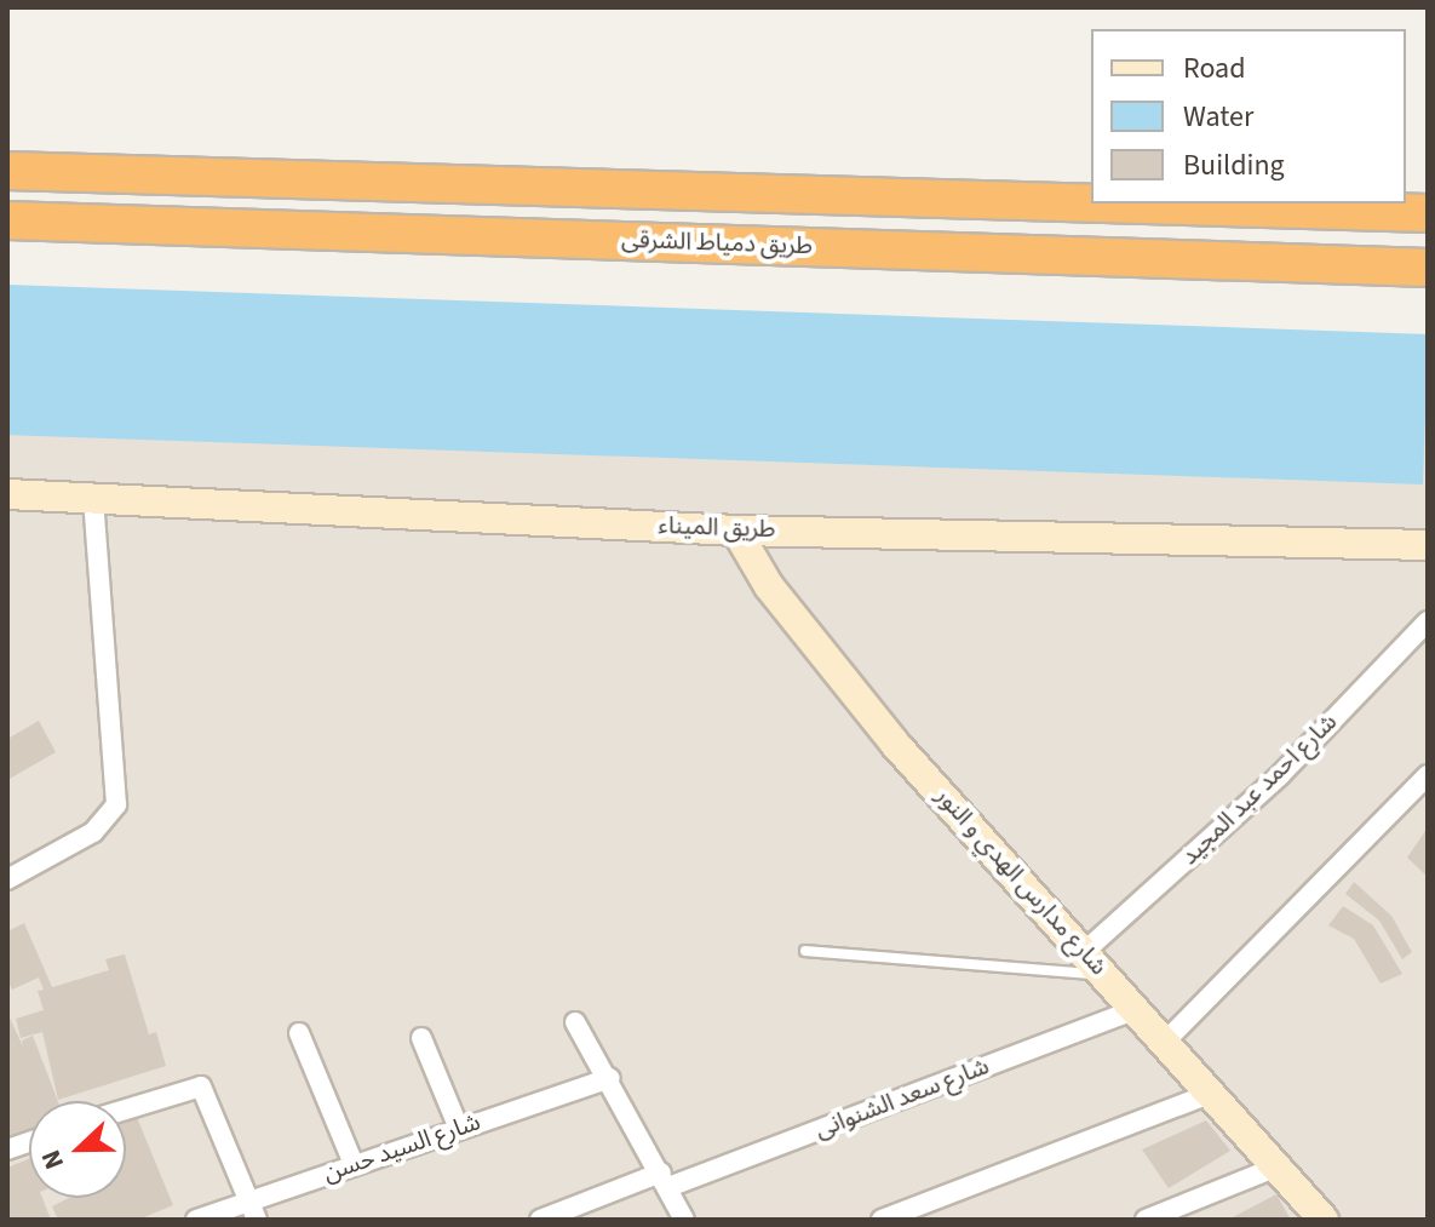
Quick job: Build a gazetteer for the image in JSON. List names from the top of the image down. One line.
{"streets":{"highway":["طريق دمياط الشرقى"],"street":["طريق الميناء","شارع احمد عبد المجيد","شارع مدارس الهدي و النور","شارع سعد الشنوانى","شارع السيد حسن"]},"crossings":[["طريق الميناء","شارع مدارس الهدي و النور"],["شارع احمد عبد المجيد","شارع مدارس الهدي و النور"],["شارع مدارس الهدي و النور","شارع سعد الشنوانى"]],"legend":["Road","Water","Building"],"north":"left"}
